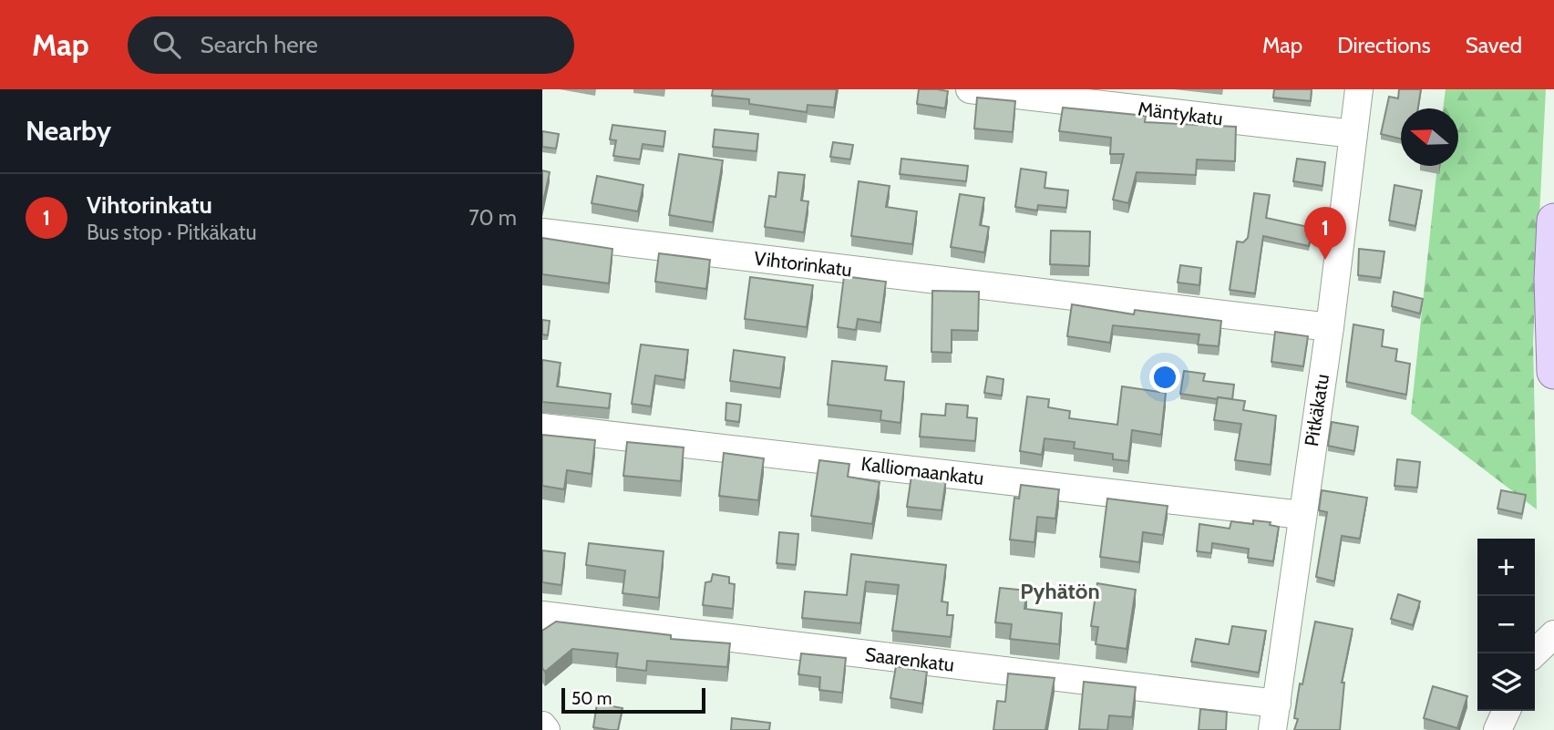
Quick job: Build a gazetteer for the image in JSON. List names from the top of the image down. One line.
{"streets":{"street":["Mäntykatu","Vihtorinkatu","Pitkäkatu","Kalliomaankatu","Saarenkatu"]},"crossings":[["Mäntykatu","Pitkäkatu"],["Vihtorinkatu","Pitkäkatu"],["Pitkäkatu","Kalliomaankatu"],["Pitkäkatu","Saarenkatu"]],"districts":["Pyhätön"],"scale_bar":"50 m","north":"left","page":{"header":"Map","search":"Search here","nav":["Map","Directions","Saved"],"heading":"Nearby","list":[{"mark":"1","name":"Vihtorinkatu","note":"Bus stop · Pitkäkatu","value":"70 m"}],"pins":"1","map_buttons":["+","−"],"scale":"50 m"}}
